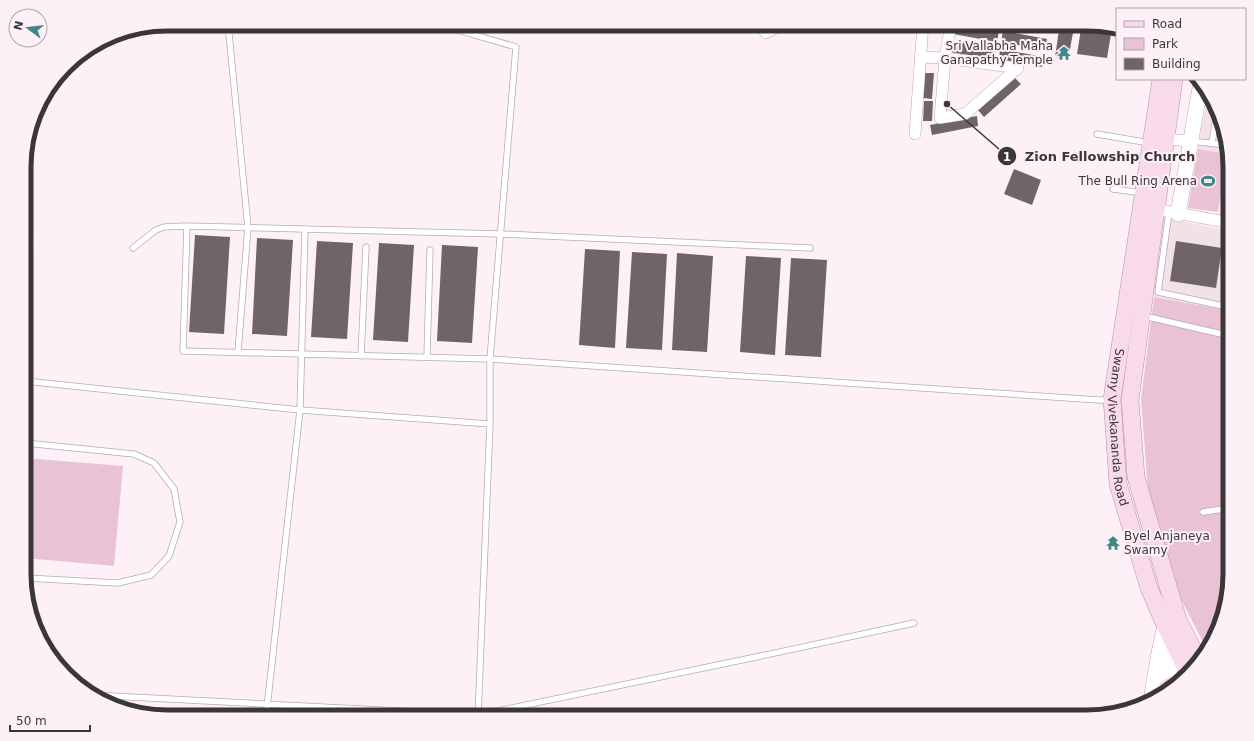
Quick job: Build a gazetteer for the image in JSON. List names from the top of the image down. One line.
{"streets":{"main road":["Swamy Vivekananda Road"]},"places":{"temple":["Sri Vallabha Maha Ganapathy Temple","Byel Anjaneya Swamy"],"other":["Zion Fellowship Church"],"sports":["The Bull Ring Arena"]},"legend":["Road","Park","Building"],"scale_bar":"50 m","north":"left"}
